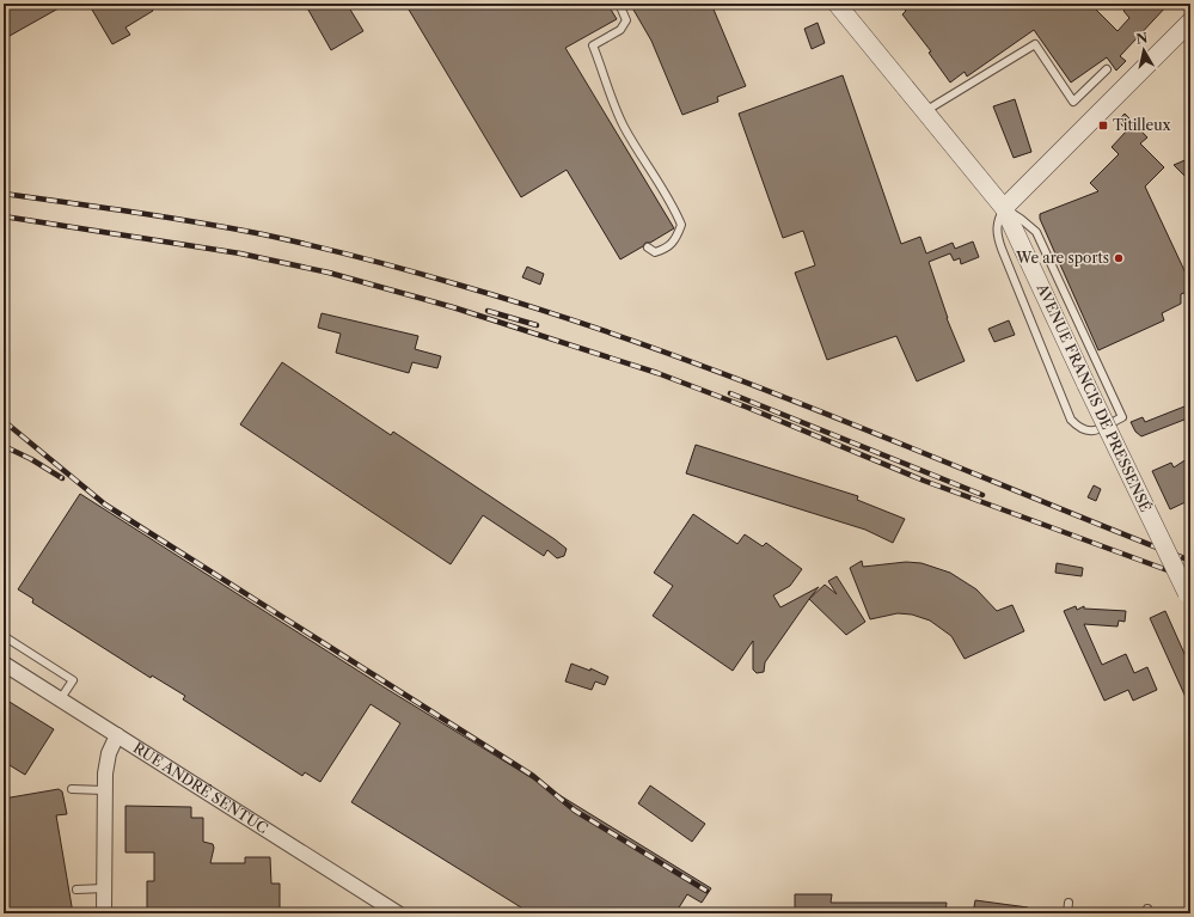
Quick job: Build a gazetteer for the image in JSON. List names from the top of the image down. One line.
{"streets":{"street":["AVENUE FRANCIS DE PRESSENSÉ","RUE ANDRÉ SENTUC"]},"places":{"transit":["Titilleux"],"other":["We are sports"]},"north":"top"}
